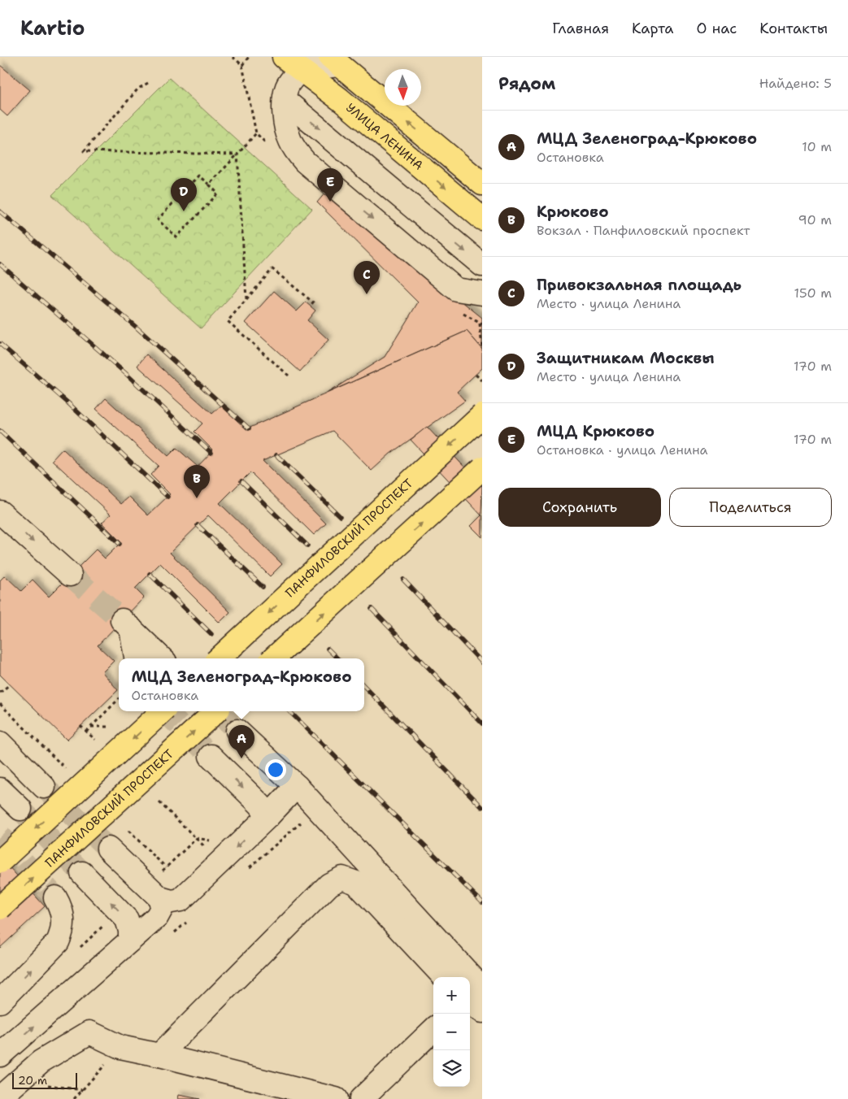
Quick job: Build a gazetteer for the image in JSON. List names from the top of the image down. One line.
{"streets":{"main road":["УЛИЦА ЛЕНИНА","ПАНФИЛОВСКИЙ ПРОСПЕКТ"]},"scale_bar":"20 m","north":"bottom","page":{"header":"Kartio","nav":["Главная","Карта","О нас","Контакты"],"heading":["Рядом","Найдено: 5"],"list":[{"mark":"A","name":"МЦД Зеленоград-Крюково","note":"Остановка","value":"10 m"},{"mark":"B","name":"Крюково","note":"Вокзал · Панфиловский проспект","value":"90 m"},{"mark":"C","name":"Привокзальная площадь","note":"Место · улица Ленина","value":"150 m"},{"mark":"D","name":"Защитникам Москвы","note":"Место · улица Ленина","value":"170 m"},{"mark":"E","name":"МЦД Крюково","note":"Остановка · улица Ленина","value":"170 m"}],"pins":["E","D","C","B","A"],"buttons":["Сохранить","Поделиться"],"popup":["МЦД Зеленоград-Крюково","Остановка"],"map_buttons":["+","−"],"scale":"20 m"}}
